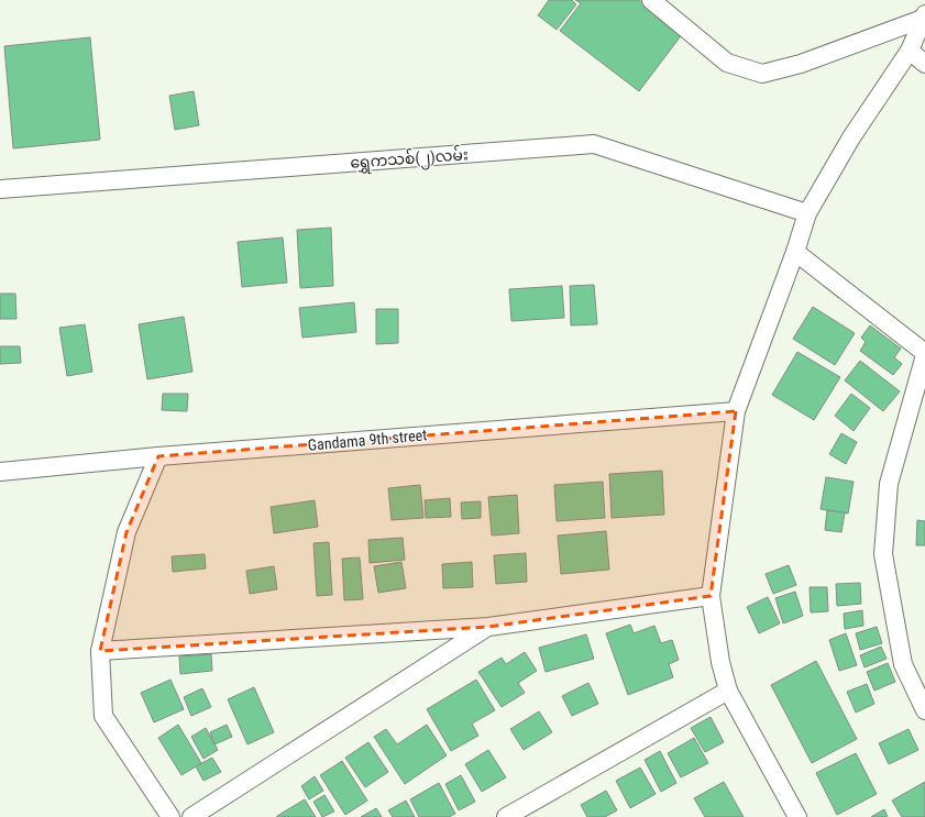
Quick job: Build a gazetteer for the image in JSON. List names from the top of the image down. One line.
{"streets":{"street":["ရွှေကသစ်(၂)လမ်း","Gandama 9th street"]}}
